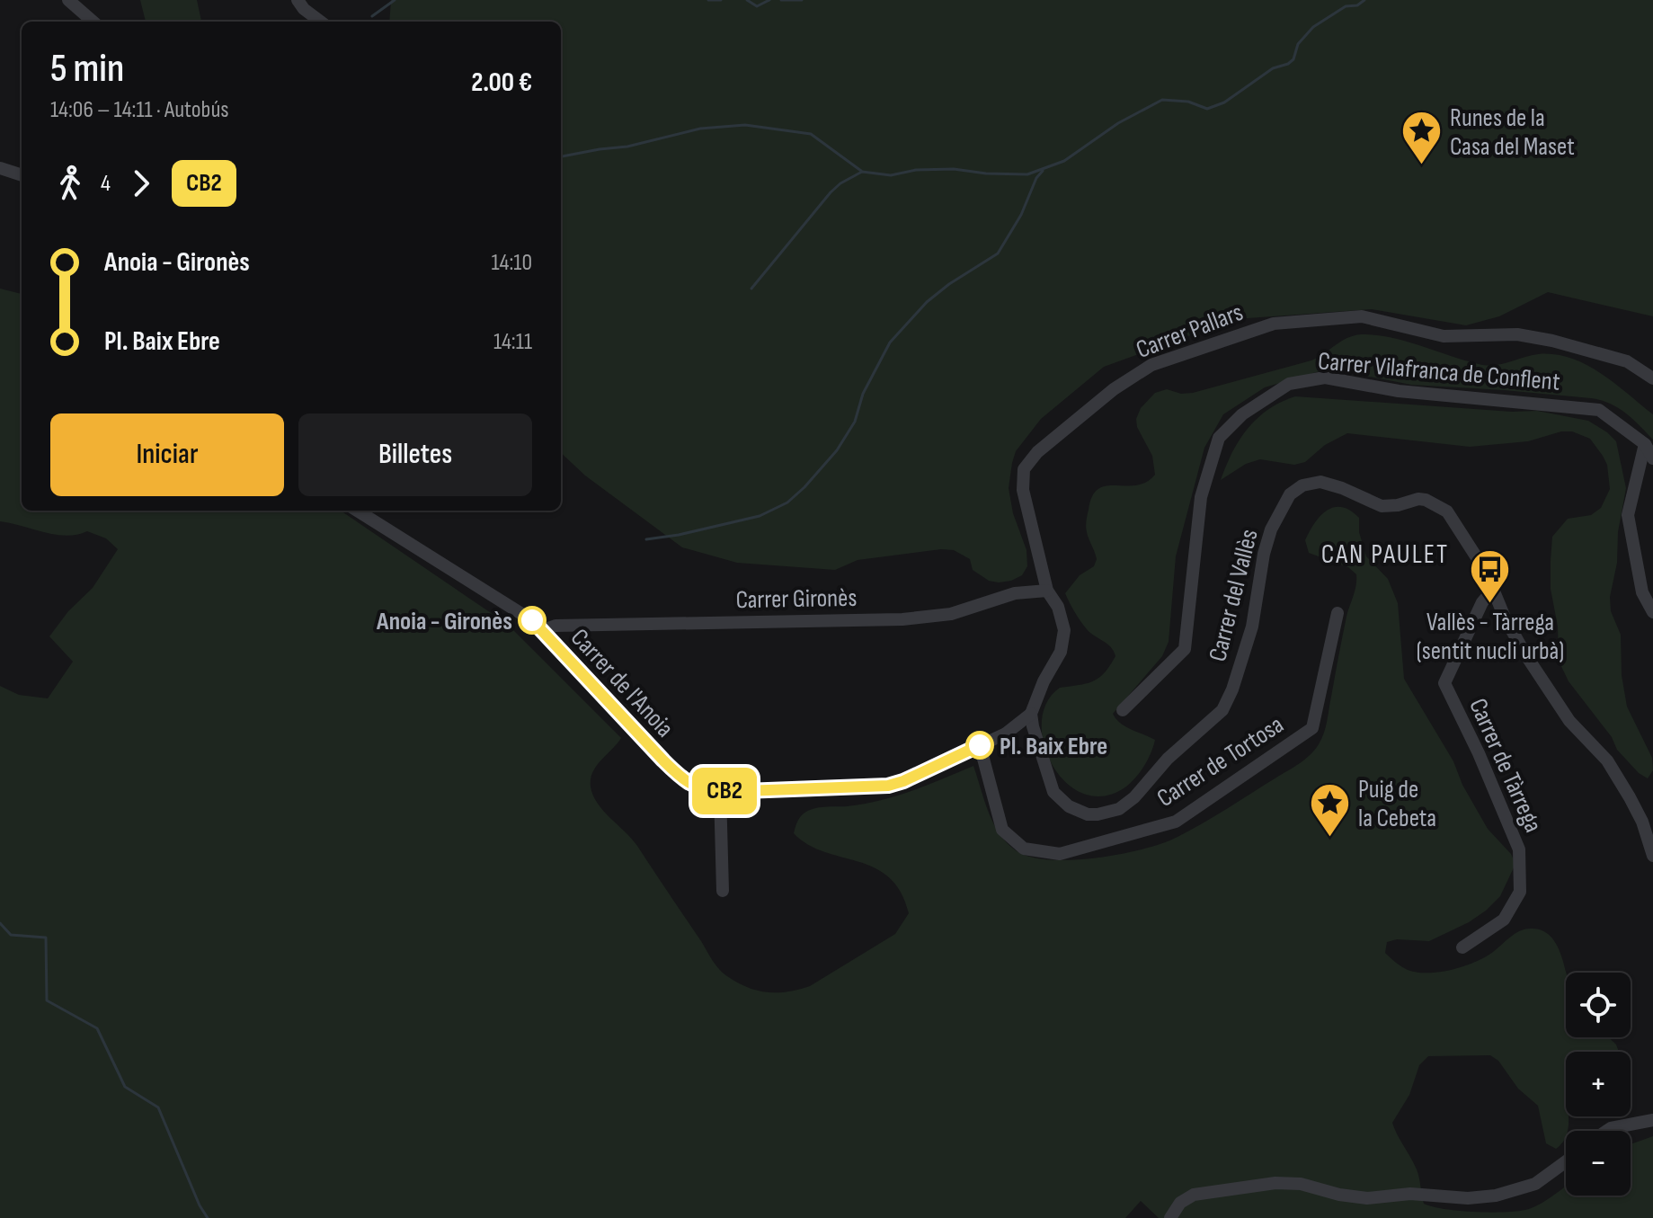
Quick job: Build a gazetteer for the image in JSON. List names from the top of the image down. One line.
{"streets":{"street":["Carrer Pallars","Carrer Vilafranca de Conflent","Carrer del Vallès","Carrer Gironès","Carrer de l'Anoia","Carrer de Tortosa","Carrer de Tàrrega"]},"crossings":[["Carrer Pallars","Carrer del Vallès"],["Carrer Pallars","Carrer Gironès"],["Carrer Pallars","Carrer de l'Anoia"],["Carrer del Vallès","Carrer de l'Anoia"],["Carrer del Vallès","Carrer de Tàrrega"],["Carrer Gironès","Carrer de l'Anoia"],["Carrer de l'Anoia","Carrer de Tortosa"]],"districts":["CAN PAULET"],"places":{"place":["Runes de la Casa del Maset","Puig de la Cebeta"],"bus stop":["Vallès - Tàrrega (sentit nucli urbà)"],"other":["Anoia - Gironès","Pl. Baix Ebre"]},"lines":["bus line CB2"],"page":{"on_map":"CB2","heading":["5 min","14:06 – 14:11 · Autobús","2.00 €"],"legs":["4","CB2"],"list":[{"name":"Anoia - Gironès","value":"14:10"},{"name":"Pl. Baix Ebre","value":"14:11"}],"buttons":["Iniciar","Billetes"],"map_buttons":["+","−"]}}
